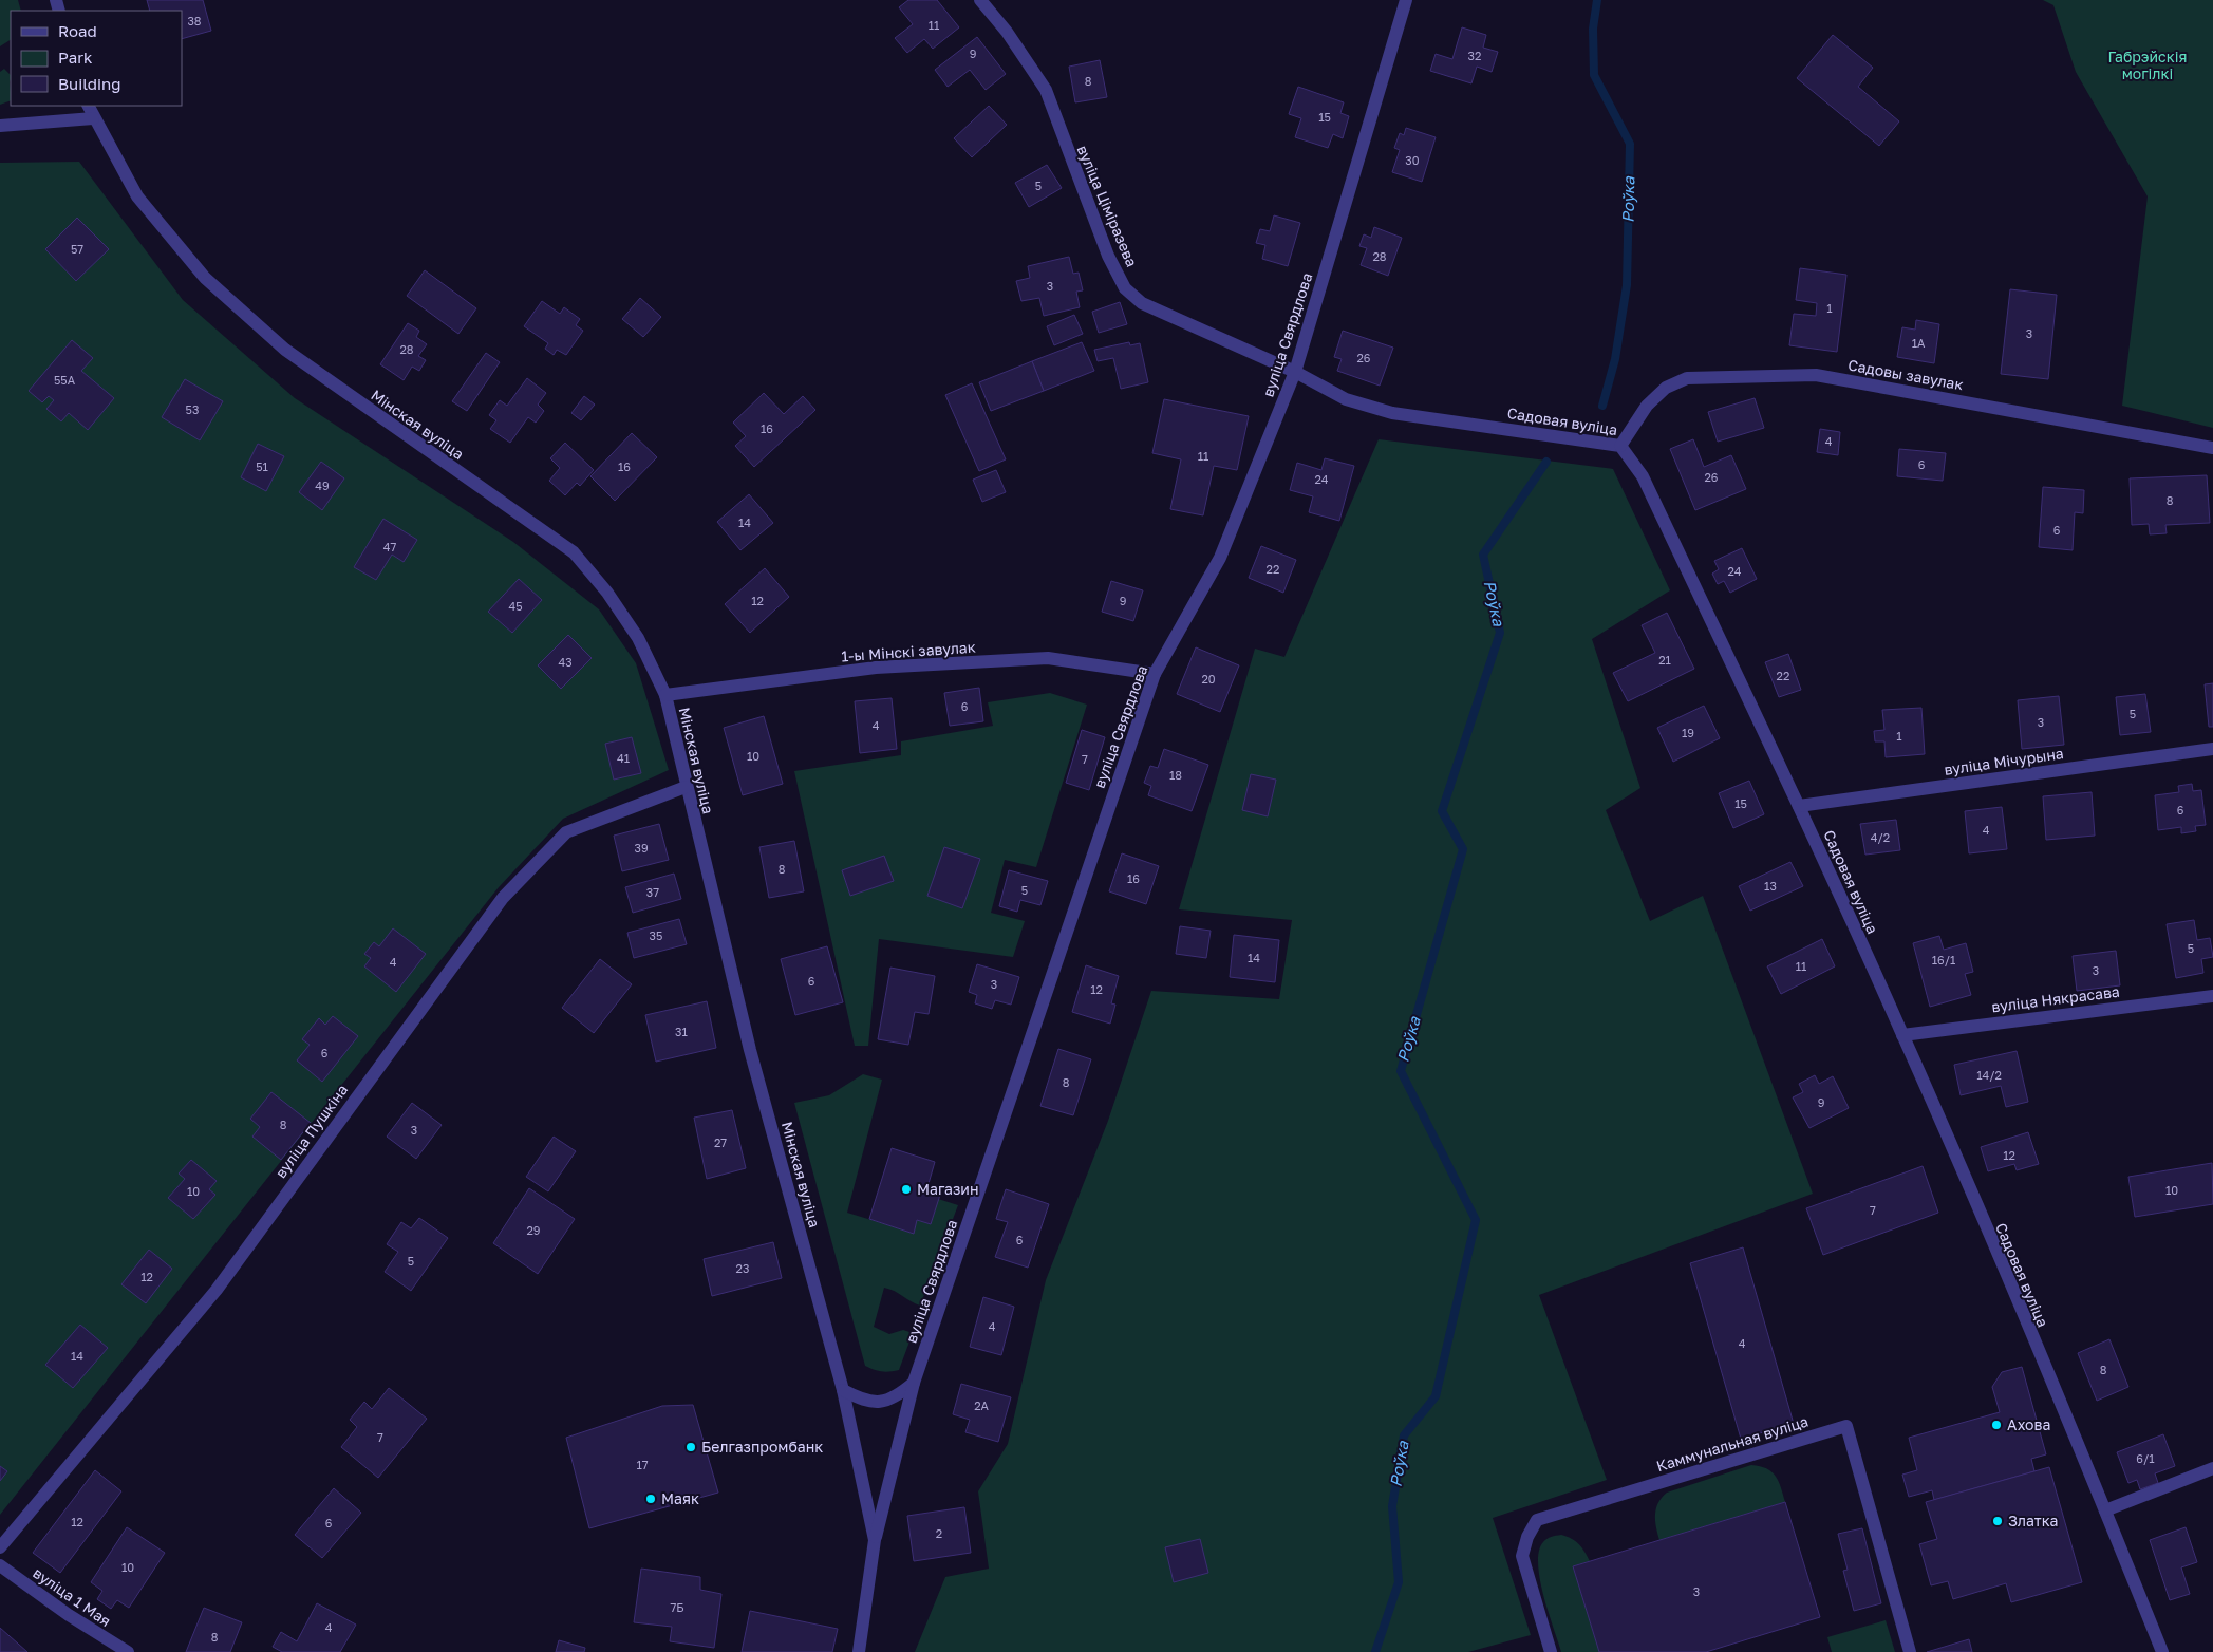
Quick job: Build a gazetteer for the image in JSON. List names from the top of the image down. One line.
{"streets":{"street":["вуліца Ціміразева","вуліца Свярдлова","Садовы завулак","Садовая вуліца","Мінская вуліца","1-ы Мінскі завулак","вуліца Мічурына","вуліца Някрасава","вуліца Пушкіна","Каммунальная вуліца","вуліца 1 Мая"]},"crossings":[["вуліца Ціміразева","вуліца Свярдлова"],["вуліца Ціміразева","Садовая вуліца"],["вуліца Свярдлова","Садовая вуліца"],["вуліца Свярдлова","Мінская вуліца"],["вуліца Свярдлова","1-ы Мінскі завулак"],["Садовы завулак","Садовая вуліца"],["Садовая вуліца","вуліца Мічурына"],["Садовая вуліца","вуліца Някрасава"],["Мінская вуліца","1-ы Мінскі завулак"],["Мінская вуліца","вуліца Пушкіна"]],"water":["Роўка"],"parks":["Габрэйскія могілкі"],"places":["Магазин","Ахова","Белгазпромбанк","Маяк","Златка"],"house_numbers":["38","11","9","32","8","15","30","5","57","28","3","1","3","1А","28","26","55А","53","16","4","11","6","51","16","26","24","49","8","14","6","47","22","24","12","9","45","21","43","22","20","6","5","3","4","19","1","10","41","7","18","15","6","4","4/2","39","8","16","13","5","37","35","5","14","16/1","4","11","3","6","3","12","31","6","14/2","8","9","8","3","27","12","10","10","7","29","6","5","23","12","4","4","14","8","2А","7","6/1","17","12","6","2","10","3","7Б","4","8"],"legend":["Road","Park","Building"]}
